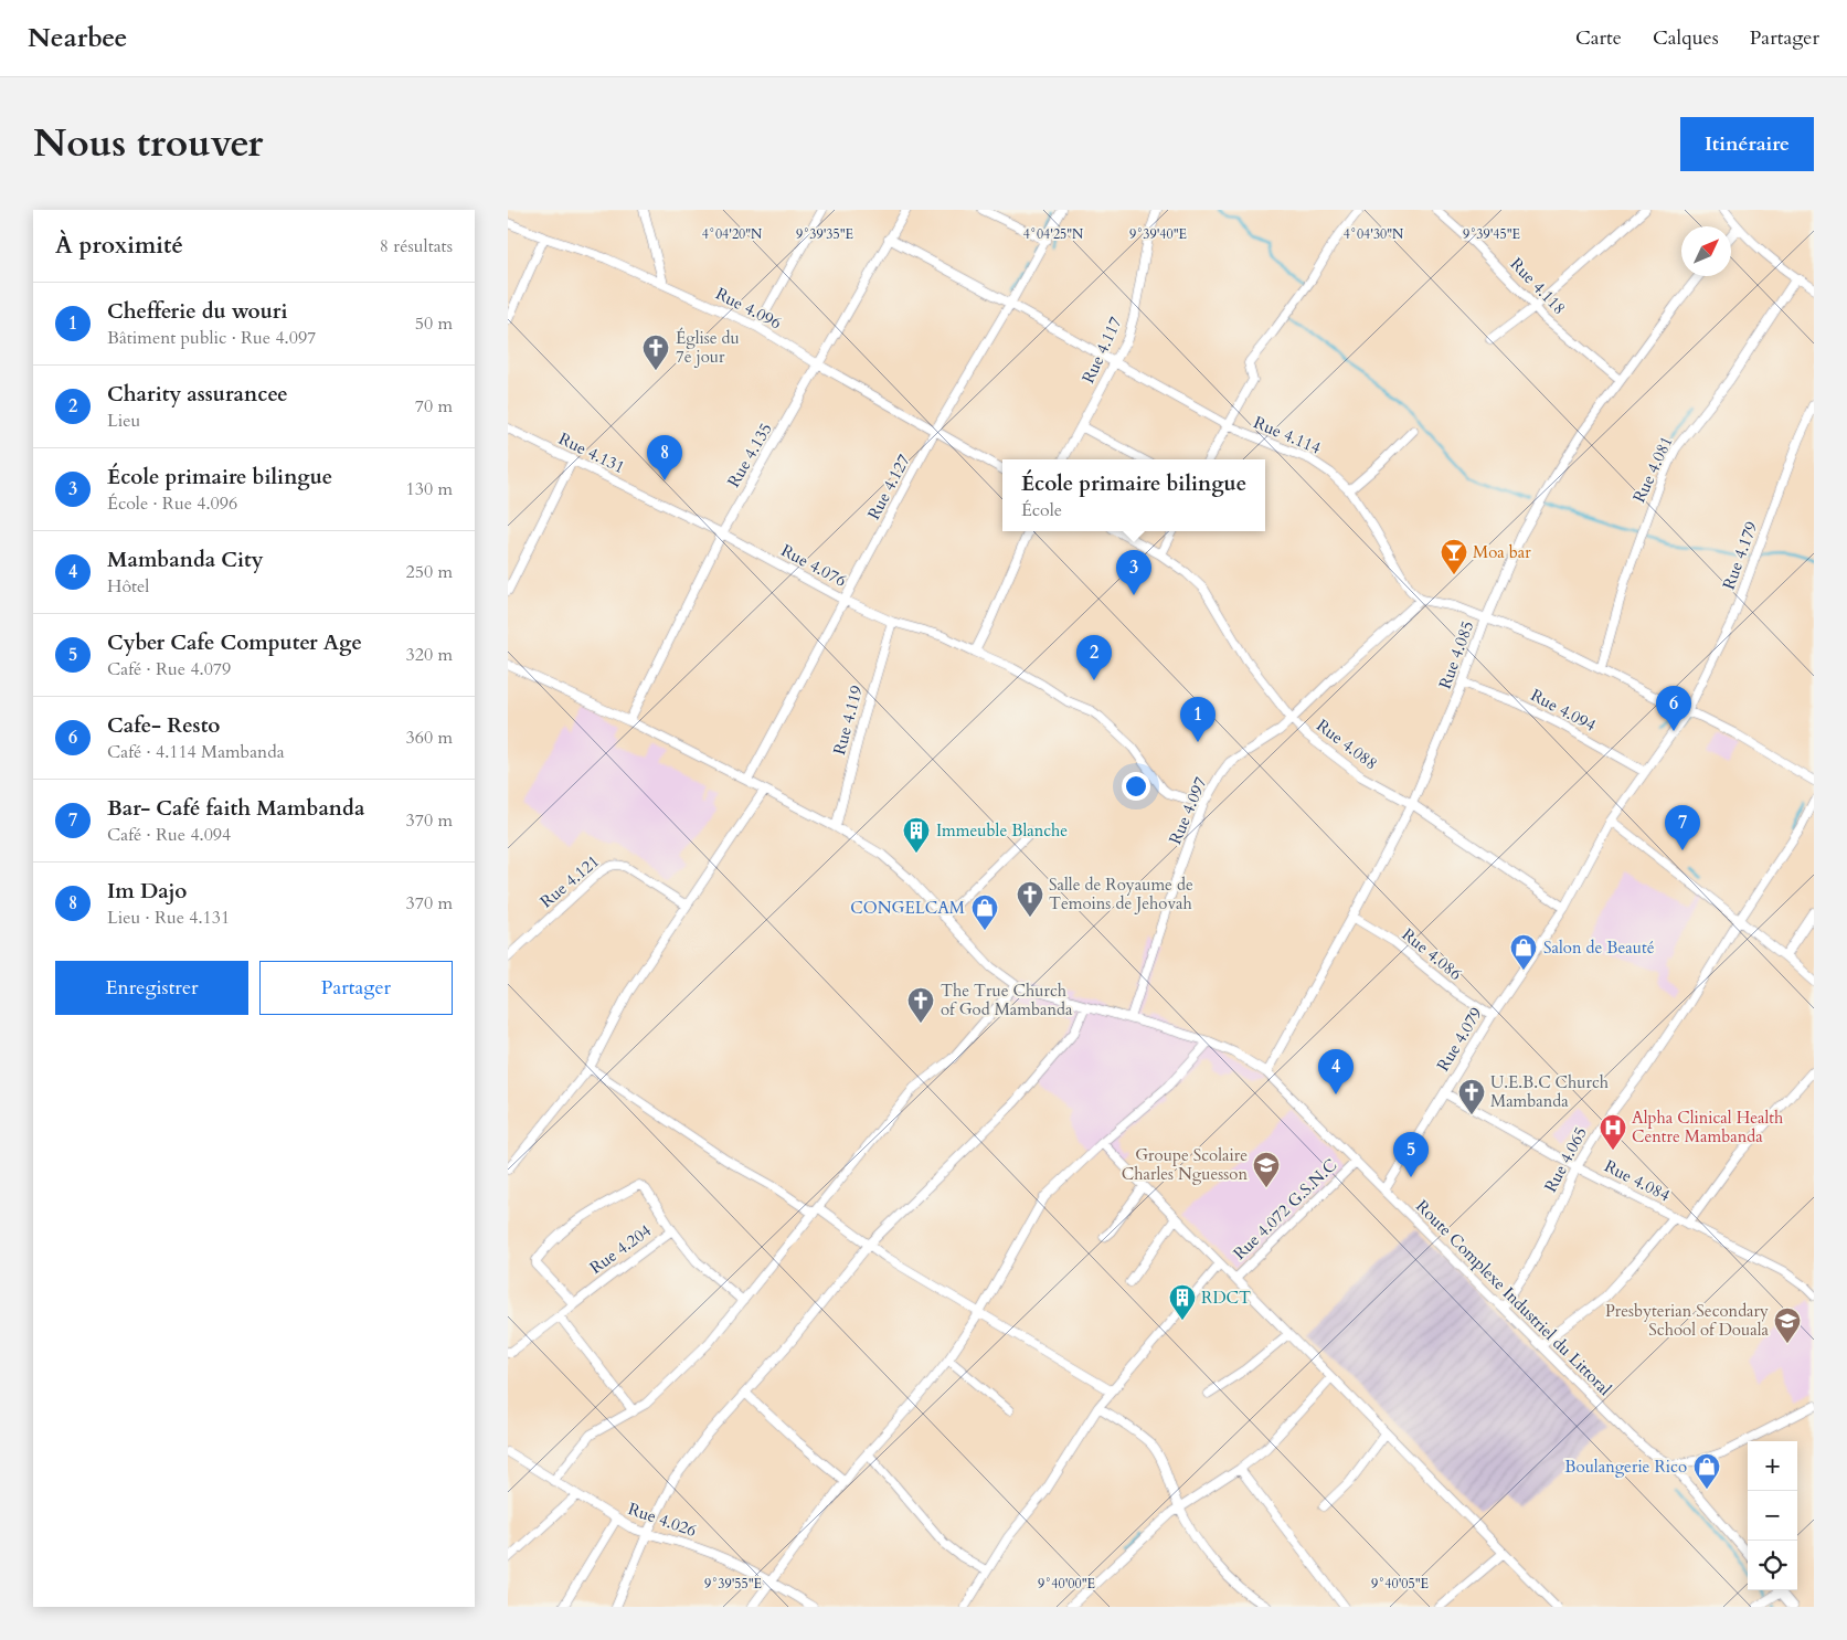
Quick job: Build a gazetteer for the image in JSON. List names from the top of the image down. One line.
{"streets":{"street":["Rue 4.118","Rue 4.096","Rue 4.117","Rue 4.114","Rue 4.131","Rue 4.135","Rue 4.081","Rue 4.127","Rue 4.179","Rue 4.076","Rue 4.085","Rue 4.094","Rue 4.119","Rue 4.088","Rue 4.097","Rue 4.121","Rue 4.086","Rue 4.079","Rue 4.065","Rue 4.084","Rue 4.072 G.S.N.C","Rue 4.204","Route Complexe Industriel du Littoral","Rue 4.026"]},"crossings":[["Rue 4.118","Rue 4.085"],["Rue 4.096","Rue 4.135"],["Rue 4.096","Rue 4.127"],["Rue 4.117","Rue 4.114"],["Rue 4.114","Rue 4.135"],["Rue 4.114","Rue 4.127"],["Rue 4.114","Rue 4.097"],["Rue 4.131","Rue 4.135"],["Rue 4.131","Rue 4.076"],["Rue 4.135","Rue 4.076"],["Rue 4.135","Route Complexe Industriel du Littoral"],["Rue 4.127","Rue 4.076"],["Rue 4.127","Route Complexe Industriel du Littoral"],["Rue 4.179","Rue 4.094"],["Rue 4.179","Rue 4.079"],["Rue 4.076","Rue 4.119"],["Rue 4.085","Rue 4.094"],["Rue 4.085","Rue 4.088"],["Rue 4.085","Rue 4.086"],["Rue 4.085","Route Complexe Industriel du Littoral"],["Rue 4.119","Route Complexe Industriel du Littoral"],["Rue 4.088","Rue 4.097"],["Rue 4.088","Rue 4.079"],["Rue 4.097","Route Complexe Industriel du Littoral"],["Rue 4.086","Rue 4.079"],["Rue 4.079","Rue 4.084"],["Rue 4.079","Route Complexe Industriel du Littoral"],["Rue 4.065","Rue 4.084"],["Rue 4.065","Route Complexe Industriel du Littoral"],["Rue 4.072 G.S.N.C","Route Complexe Industriel du Littoral"]],"places":{"church":["Église du 7e jour","Salle de Royaume de Temoins de Jehovah","The True Church of God Mambanda","U.E.B.C Church Mambanda"],"bar":["Moa bar"],"building":["Immeuble Blanche","RDCT"],"shop":["CONGELCAM","Salon de Beauté","Boulangerie Rico"],"hospital":["Alpha Clinical Health Centre Mambanda"],"school or university":["Groupe Scolaire Charles Nguesson","Presbyterian Secondary School of Douala"]},"north":"top right","page":{"header":"Nearbee","nav":["Carte","Calques","Partager"],"title":"Nous trouver","buttons":["Itinéraire",["Enregistrer","Partager"]],"heading":["À proximité","8 résultats"],"list":[{"mark":"1","name":"Chefferie du wouri","note":"Bâtiment public · Rue 4.097","value":"50 m"},{"mark":"2","name":"Charity assurancee","note":"Lieu","value":"70 m"},{"mark":"3","name":"École primaire bilingue","note":"École · Rue 4.096","value":"130 m"},{"mark":"4","name":"Mambanda City","note":"Hôtel","value":"250 m"},{"mark":"5","name":"Cyber Cafe Computer Age","note":"Café · Rue 4.079","value":"320 m"},{"mark":"6","name":"Cafe- Resto","note":"Café · 4.114 Mambanda","value":"360 m"},{"mark":"7","name":"Bar- Café faith Mambanda","note":"Café · Rue 4.094","value":"370 m"},{"mark":"8","name":"Im Dajo","note":"Lieu · Rue 4.131","value":"370 m"}],"pins":["8","3","2","6","1","7","4","5"],"popup":["École primaire bilingue","École"],"map_buttons":["+","−"]},"coordinates":["9°39'35\"E","9°39'40\"E","9°39'45\"E","4°04'25\"N","4°04'20\"N","4°04'30\"N","9°39'55\"E","9°40'00\"E","9°40'05\"E"]}
